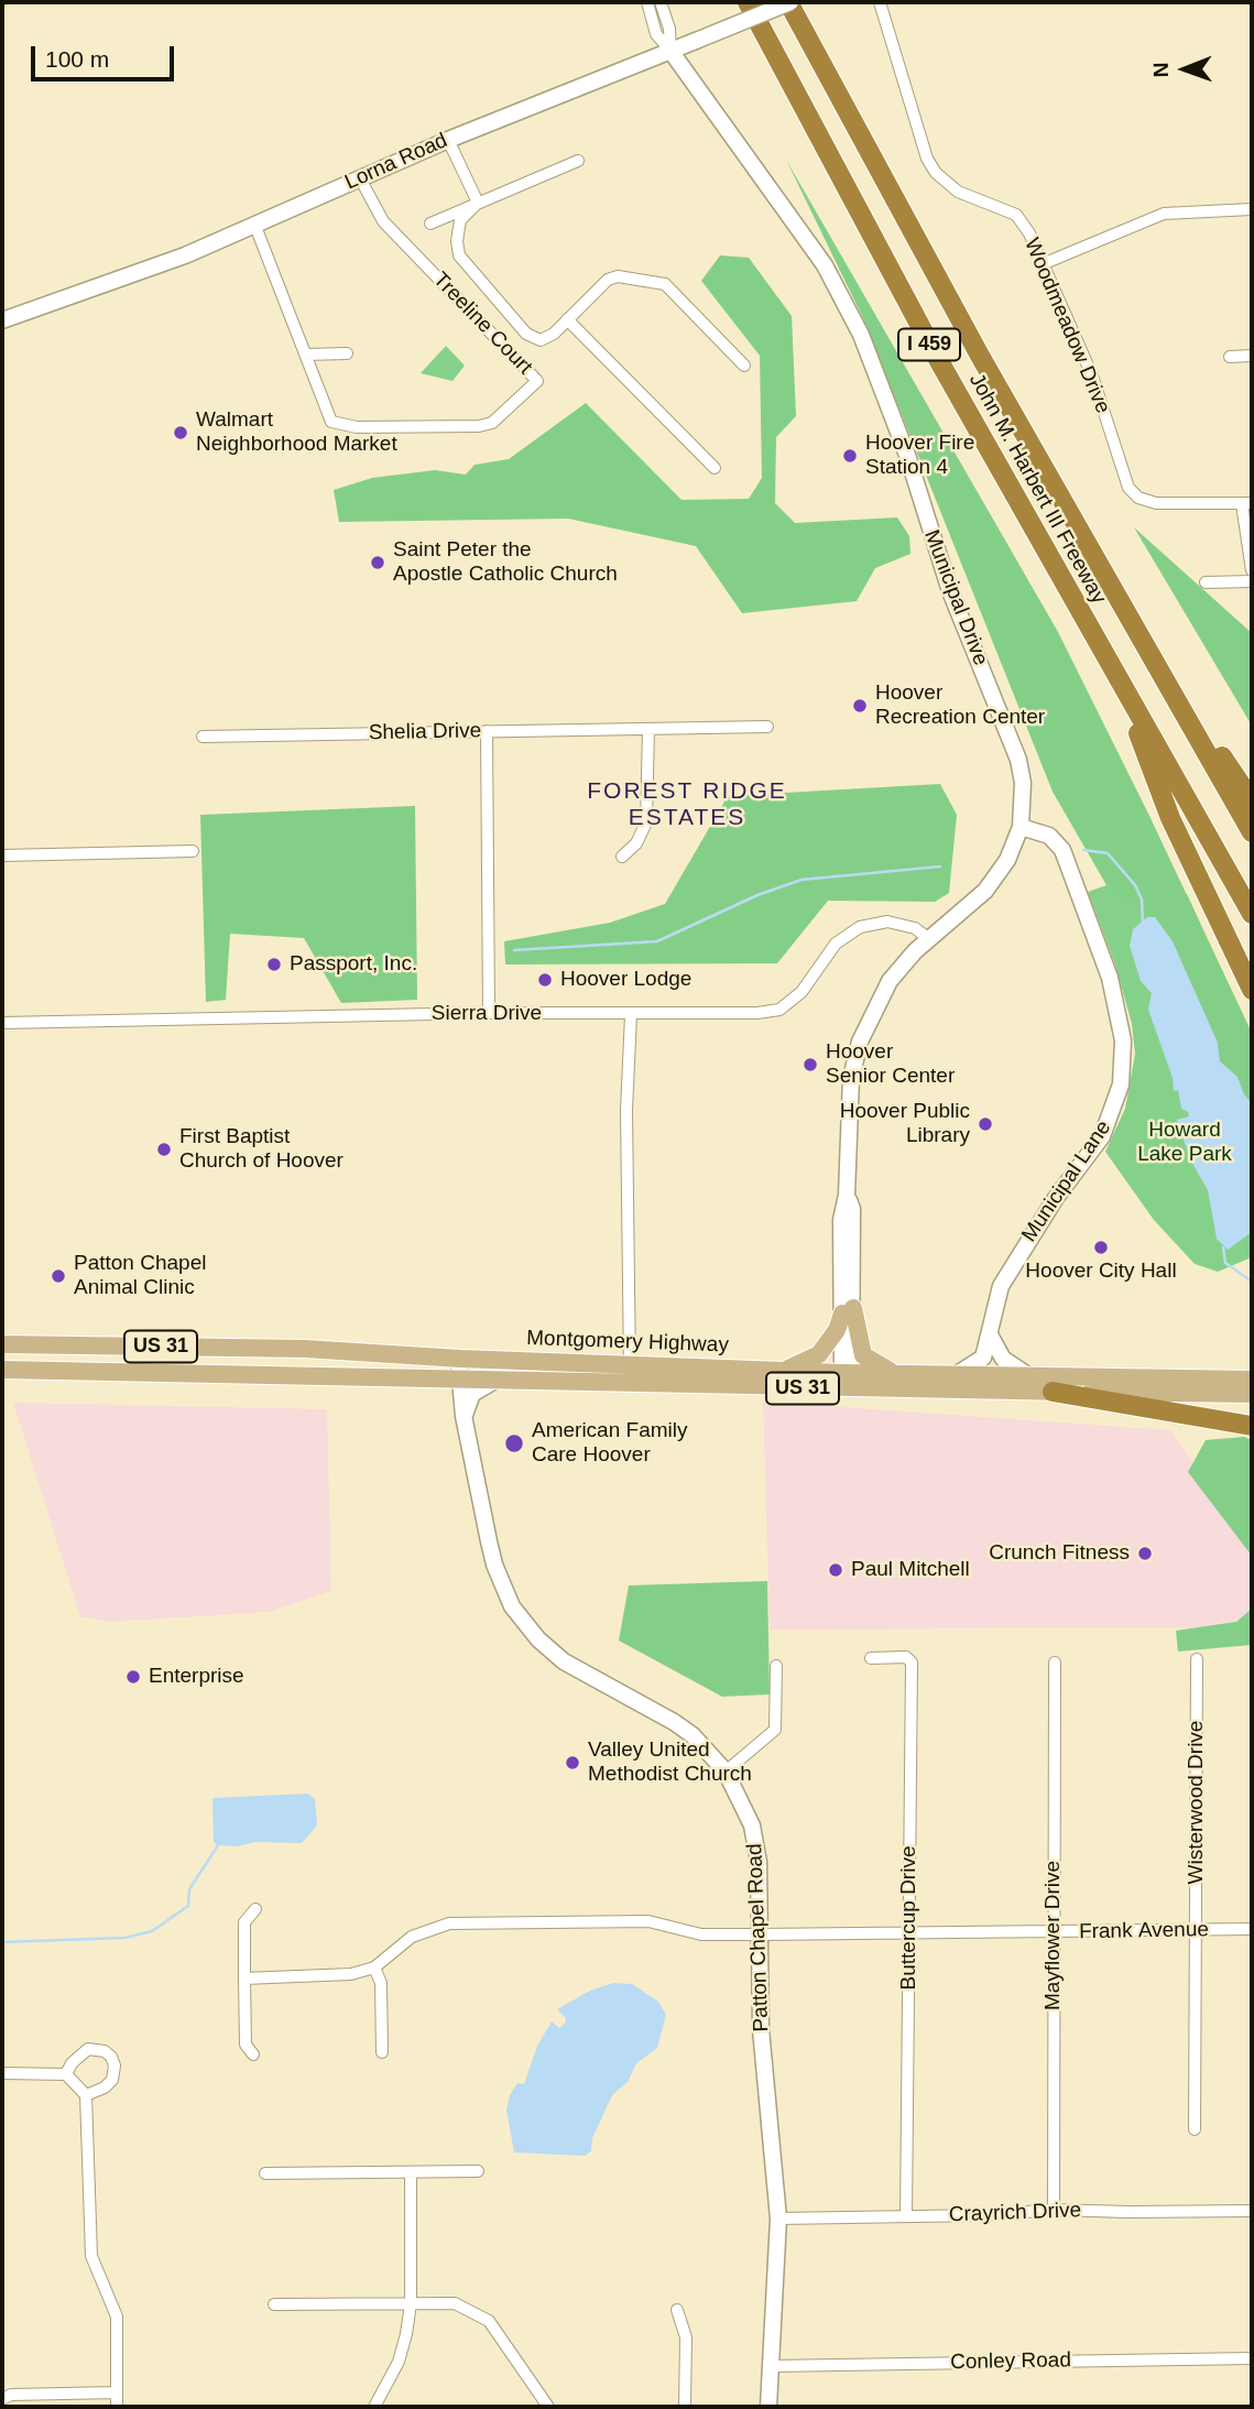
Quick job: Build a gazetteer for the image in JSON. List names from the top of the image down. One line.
{"streets":{"highway":["I 459","John M. Harbert III Freeway"],"main road":["Montgomery Highway","US 31"],"street":["Lorna Road","Treeline Court","Woodmeadow Drive","Municipal Drive","Shelia Drive","Sierra Drive","Municipal Lane","Wisterwood Drive","Buttercup Drive","Frank Avenue","Mayflower Drive","Patton Chapel Road","Crayrich Drive","Conley Road"]},"crossings":[["Lorna Road","Treeline Court"],["Lorna Road","John M. Harbert III Freeway"],["Lorna Road","Municipal Drive"],["Municipal Drive","Sierra Drive"],["Municipal Drive","Municipal Lane"],["Municipal Drive","Montgomery Highway"],["Municipal Lane","Montgomery Highway"],["Montgomery Highway","Patton Chapel Road"],["Wisterwood Drive","Frank Avenue"],["Buttercup Drive","Frank Avenue"],["Buttercup Drive","Crayrich Drive"],["Frank Avenue","Mayflower Drive"],["Frank Avenue","Patton Chapel Road"],["Mayflower Drive","Crayrich Drive"],["Patton Chapel Road","Crayrich Drive"],["Patton Chapel Road","Conley Road"]],"districts":["FOREST RIDGE ESTATES"],"parks":["Howard Lake Park"],"places":["Walmart Neighborhood Market","Hoover Fire Station 4","Saint Peter the Apostle Catholic Church","Hoover Recreation Center","Passport, Inc.","Hoover Lodge","Hoover Senior Center","Hoover Public Library","First Baptist Church of Hoover","Hoover City Hall","Patton Chapel Animal Clinic","American Family Care Hoover","Crunch Fitness","Paul Mitchell","Enterprise","Valley United Methodist Church"],"scale_bar":"100 m","north":"left"}
